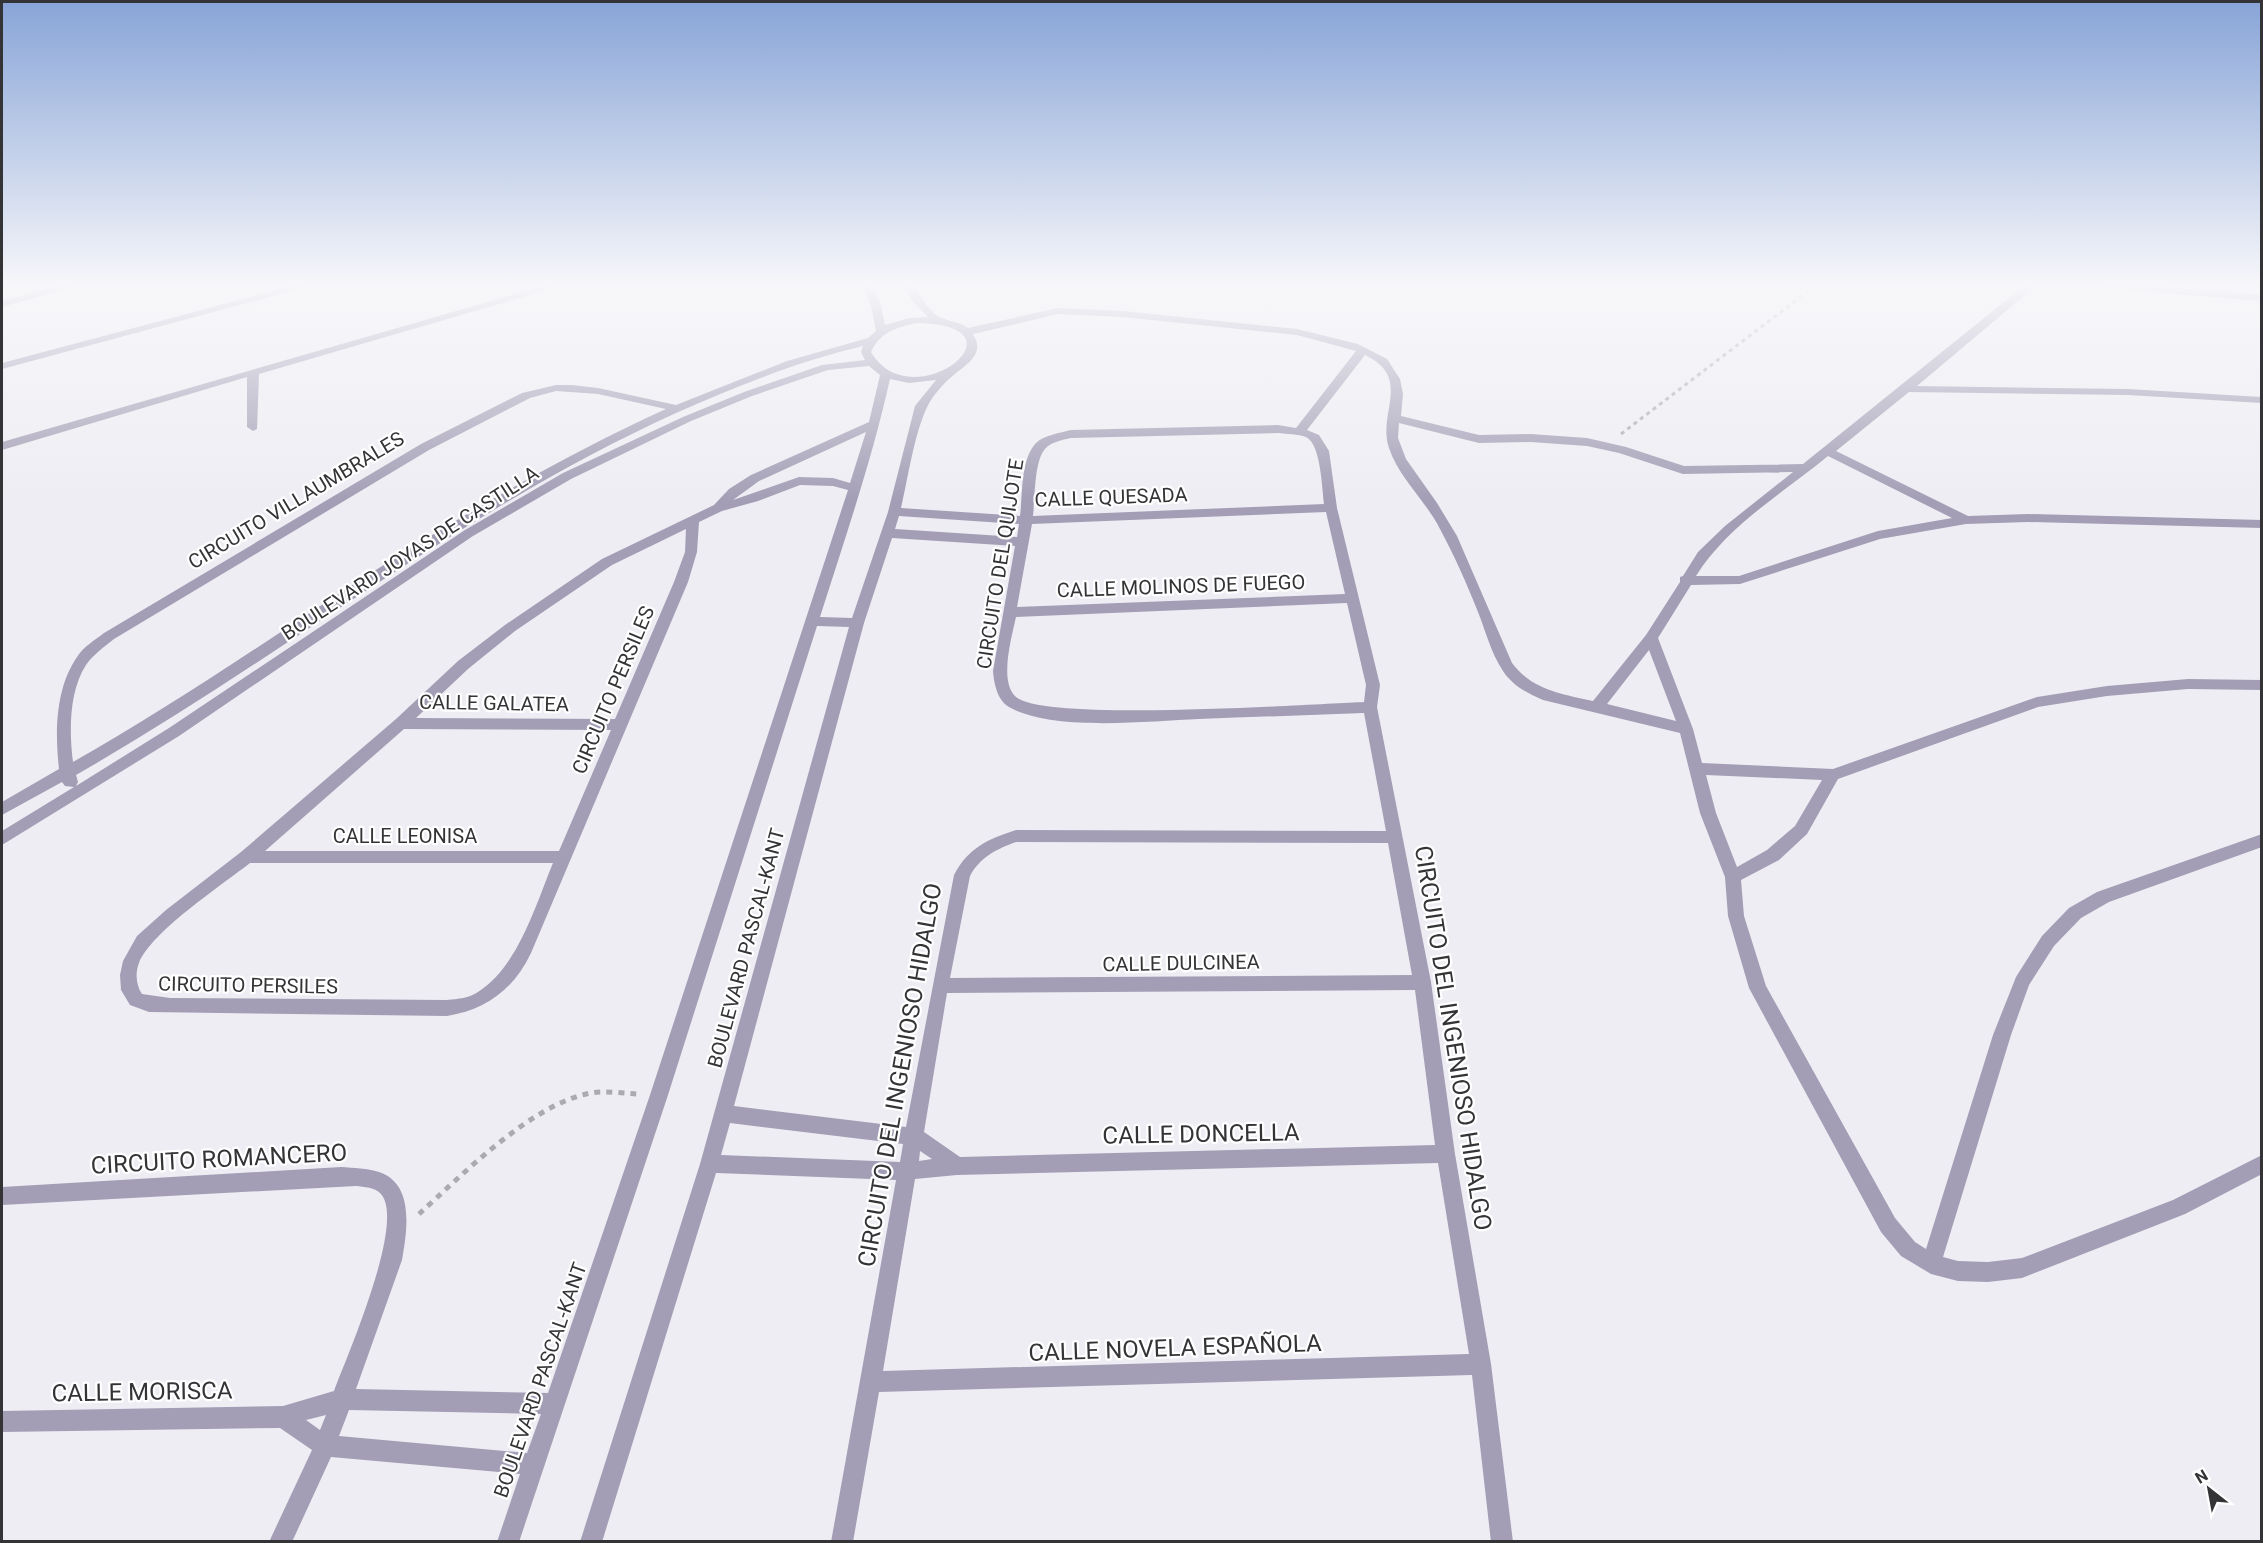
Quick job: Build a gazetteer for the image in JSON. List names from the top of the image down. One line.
{"streets":{"street":["CALLE QUESADA","CIRCUITO VILLAUMBRALES","BOULEVARD JOYAS DE CASTILLA","CIRCUITO DEL QUIJOTE","CALLE MOLINOS DE FUEGO","CIRCUITO PERSILES","CALLE GALATEA","CALLE LEONISA","BOULEVARD PASCAL-KANT","CALLE DULCINEA","CIRCUITO DEL INGENIOSO HIDALGO","CALLE DONCELLA","CIRCUITO ROMANCERO","CALLE NOVELA ESPAÑOLA","CALLE MORISCA"]},"crossings":[["CALLE QUESADA","CIRCUITO DEL QUIJOTE"],["CALLE QUESADA","BOULEVARD PASCAL-KANT"],["CIRCUITO VILLAUMBRALES","BOULEVARD JOYAS DE CASTILLA"],["CIRCUITO DEL QUIJOTE","CALLE MOLINOS DE FUEGO"],["CIRCUITO PERSILES","CALLE GALATEA"],["CIRCUITO PERSILES","CALLE LEONISA"],["CIRCUITO PERSILES","BOULEVARD PASCAL-KANT"],["BOULEVARD PASCAL-KANT","CALLE DONCELLA"],["BOULEVARD PASCAL-KANT","CALLE MORISCA"],["CALLE DULCINEA","CIRCUITO DEL INGENIOSO HIDALGO"],["CIRCUITO DEL INGENIOSO HIDALGO","CALLE DONCELLA"],["CIRCUITO DEL INGENIOSO HIDALGO","CALLE NOVELA ESPAÑOLA"],["CIRCUITO ROMANCERO","CALLE MORISCA"]],"north":"top left"}
